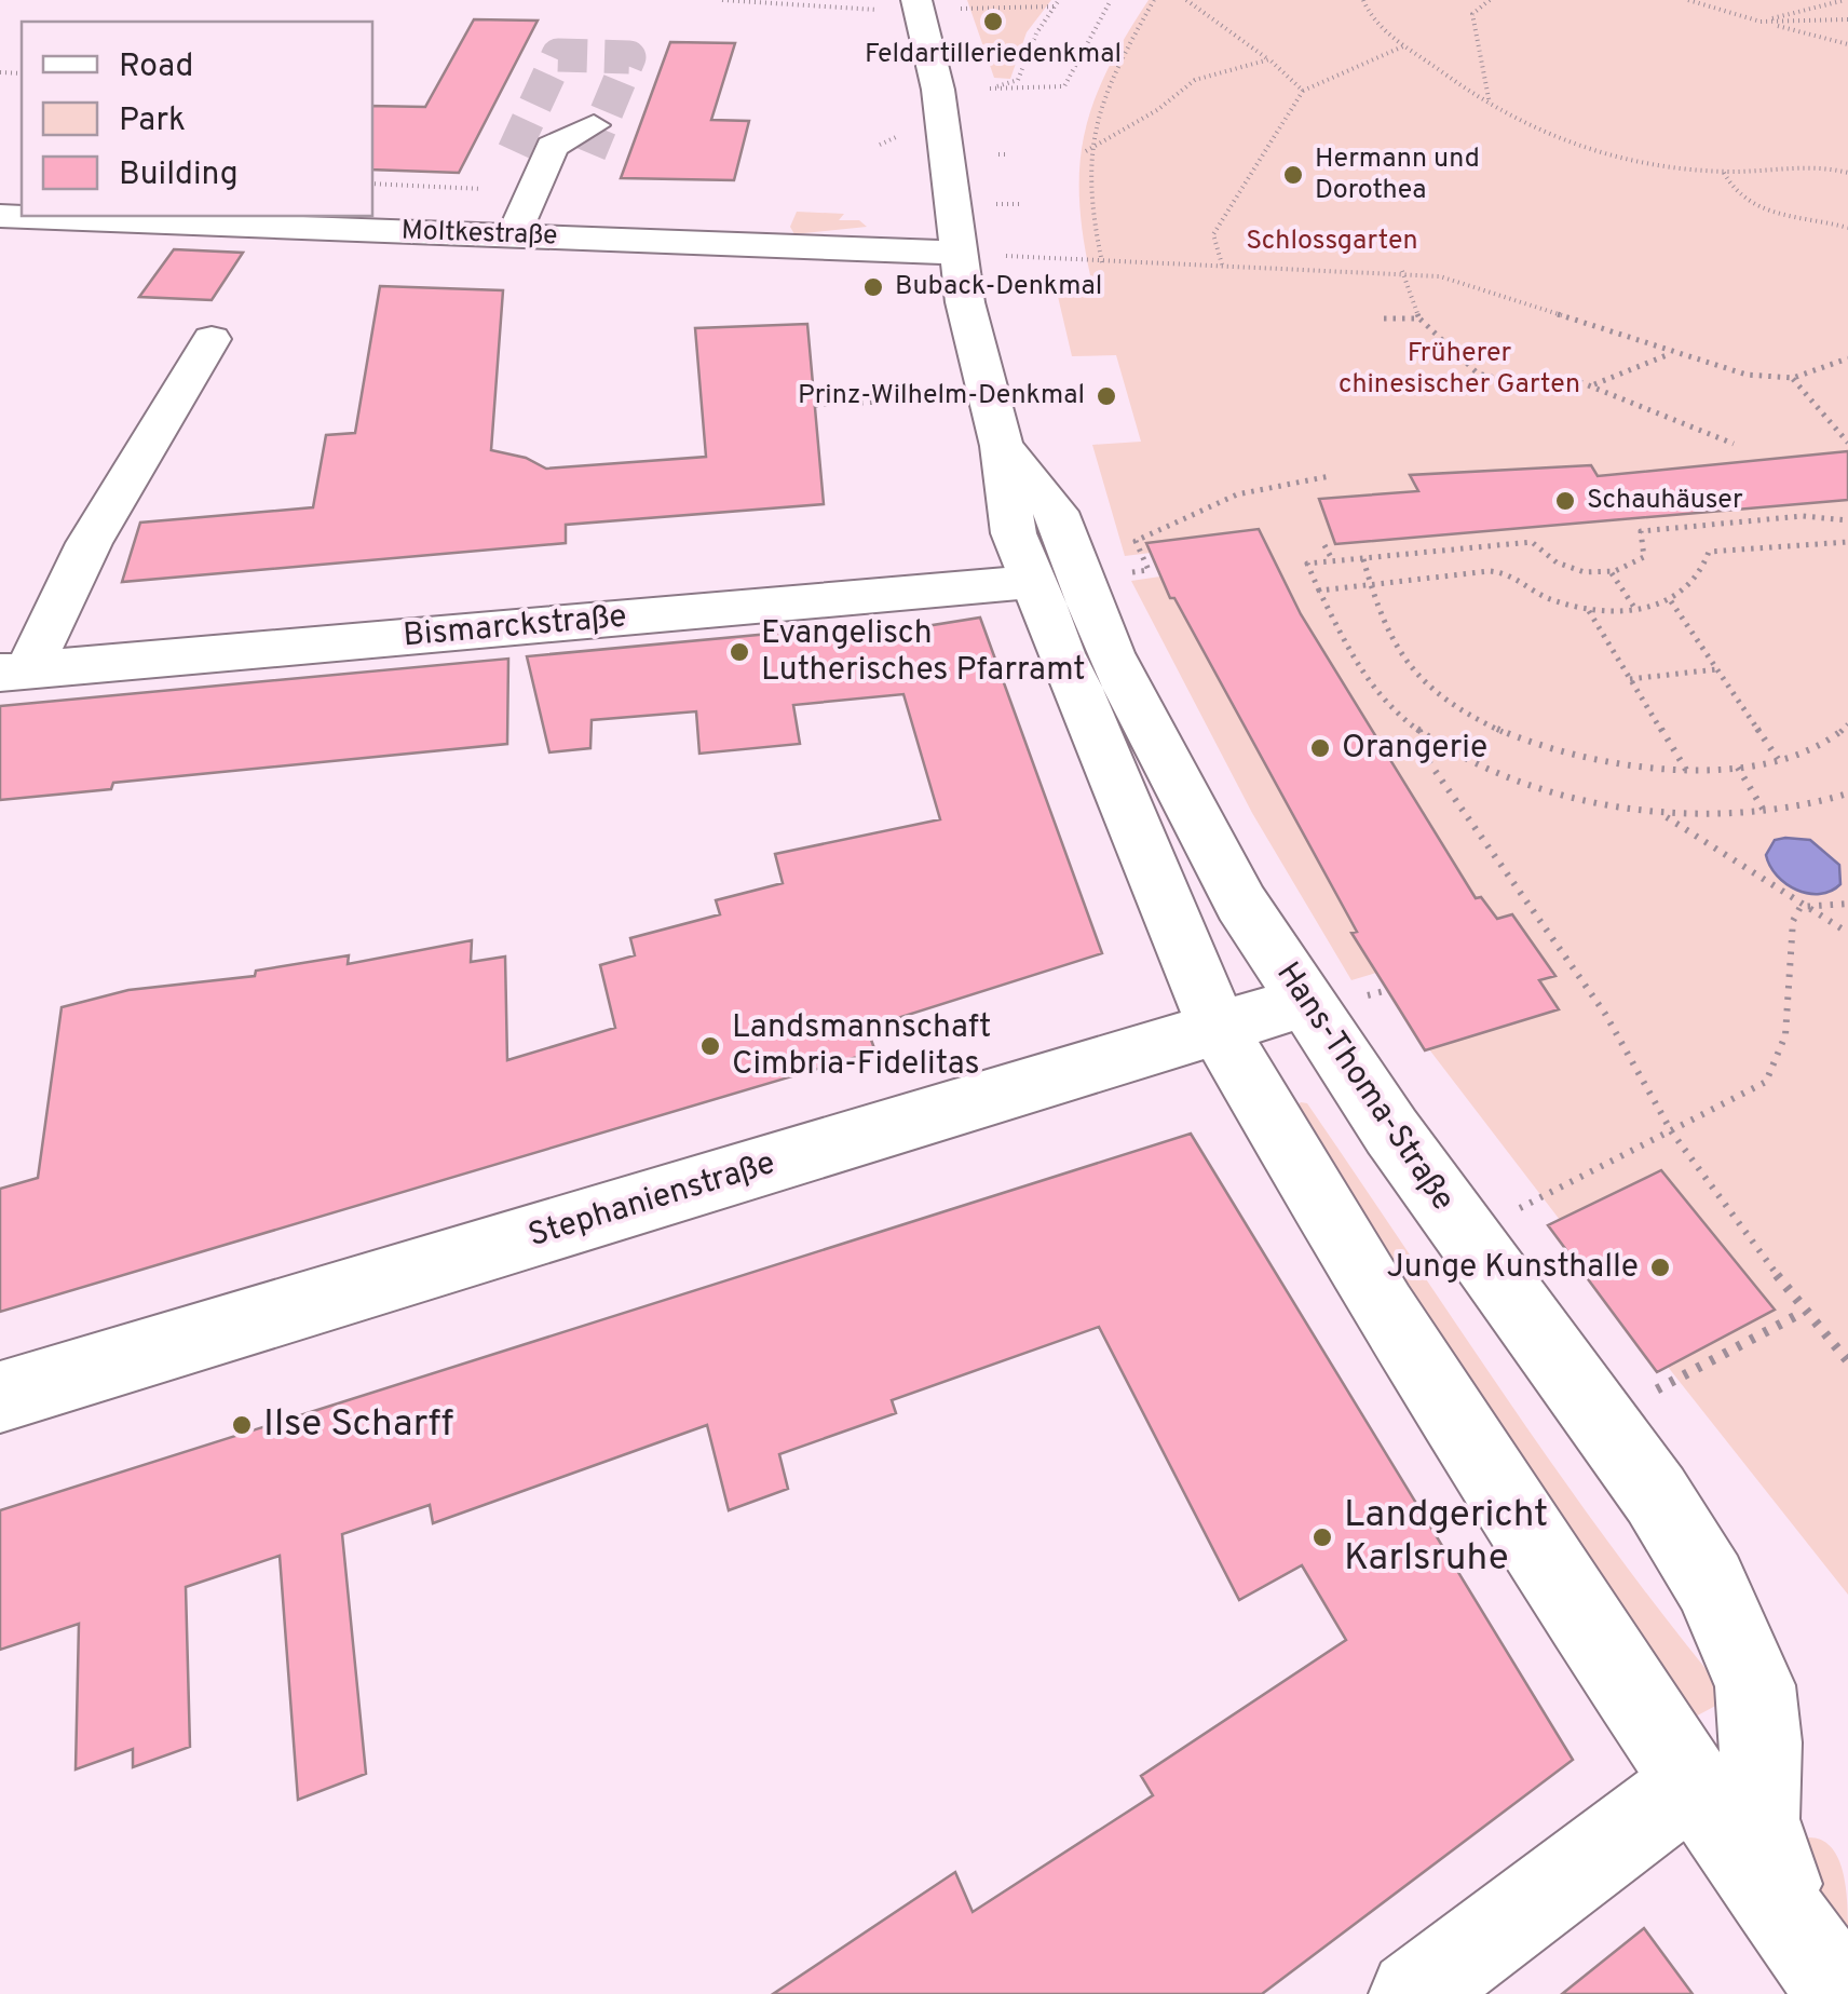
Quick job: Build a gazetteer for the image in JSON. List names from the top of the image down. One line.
{"streets":{"main road":["Moltkestraße","Bismarckstraße","Hans-Thoma-Straße","Stephanienstraße"]},"crossings":[["Moltkestraße","Hans-Thoma-Straße"],["Bismarckstraße","Hans-Thoma-Straße"],["Hans-Thoma-Straße","Stephanienstraße"]],"parks":["Schlossgarten","Früherer chinesischer Garten"],"places":["Feldartilleriedenkmal","Hermann und Dorothea","Buback-Denkmal","Prinz-Wilhelm-Denkmal","Schauhäuser","Evangelisch Lutherisches Pfarramt","Orangerie","Landsmannschaft Cimbria-Fidelitas","Junge Kunsthalle","Ilse Scharff","Landgericht Karlsruhe"],"legend":["Road","Park","Building"]}
